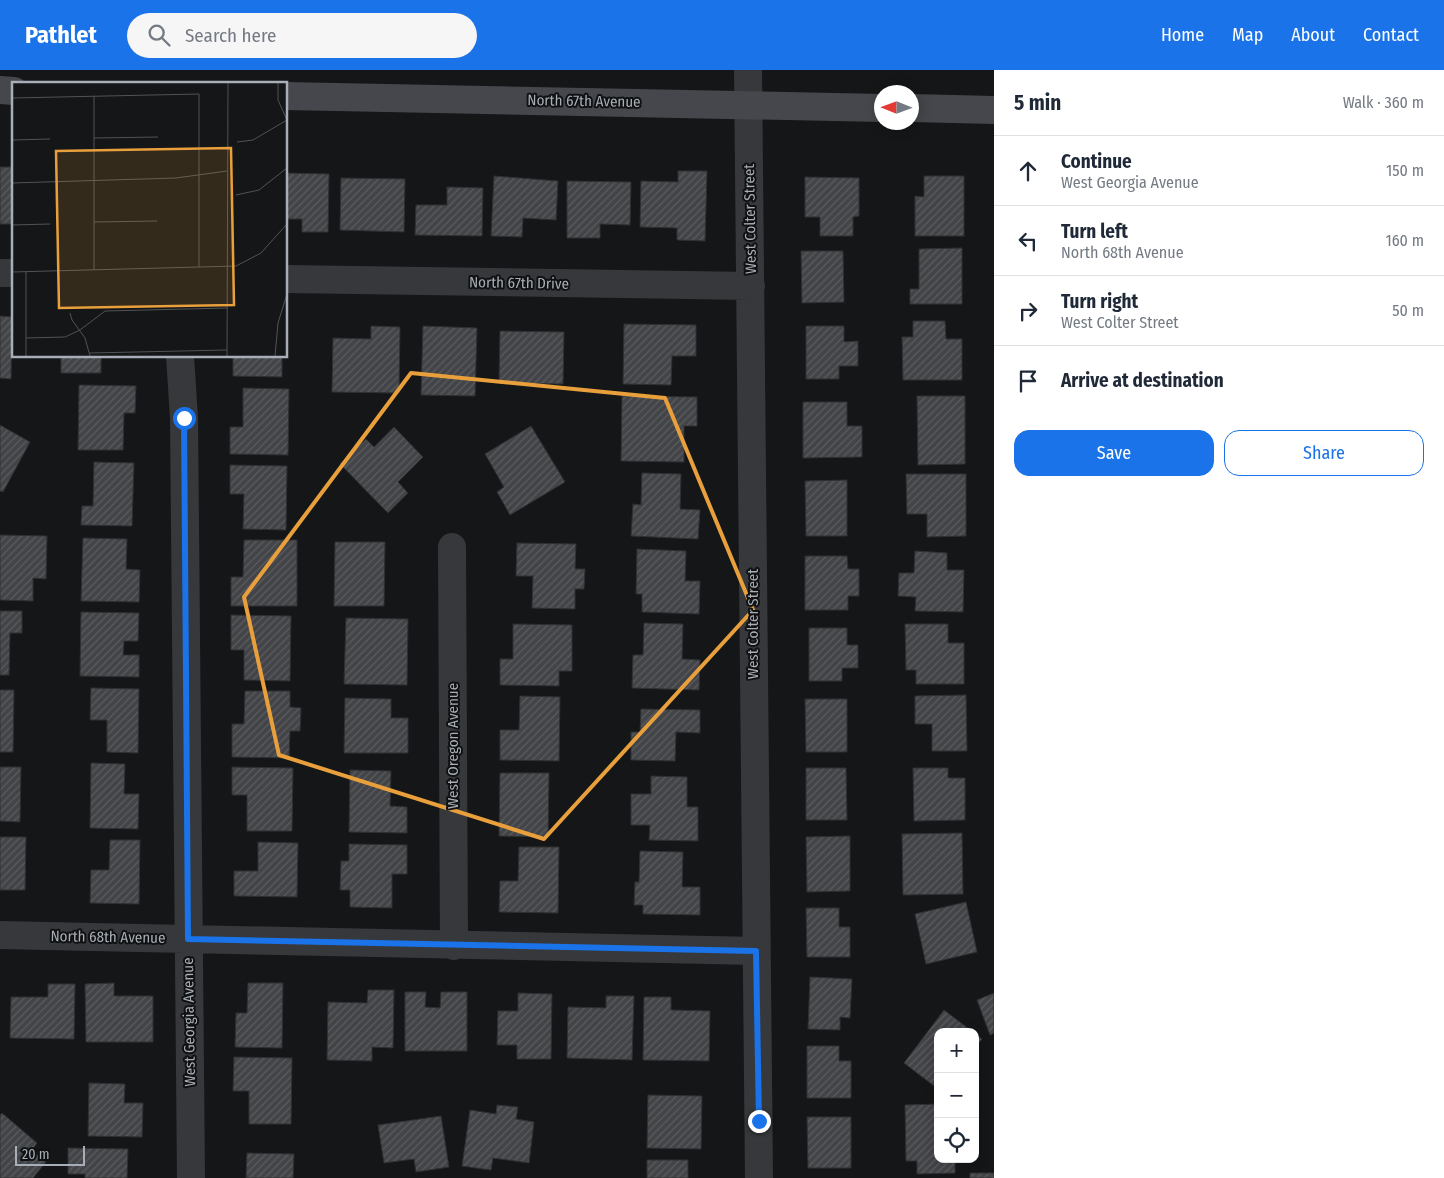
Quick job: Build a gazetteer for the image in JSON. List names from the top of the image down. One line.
{"streets":{"main road":["North 67th Avenue"],"street":["West Colter Street","North 67th Drive","West Oregon Avenue","North 68th Avenue","West Georgia Avenue"]},"crossings":[["North 67th Avenue","West Colter Street"],["West Colter Street","North 67th Drive"],["West Colter Street","North 68th Avenue"],["West Oregon Avenue","North 68th Avenue"],["North 68th Avenue","West Georgia Avenue"]],"scale_bar":"20 m","north":"left","page":{"header":"Pathlet","search":"Search here","nav":["Home","Map","About","Contact"],"heading":["5 min","Walk · 360 m"],"list":[["Continue","West Georgia Avenue","150 m"],["Turn left","North 68th Avenue","160 m"],["Turn right","West Colter Street","50 m"],"Arrive at destination"],"buttons":["Save","Share"],"map_buttons":["+","−"],"scale":"20 m"}}
